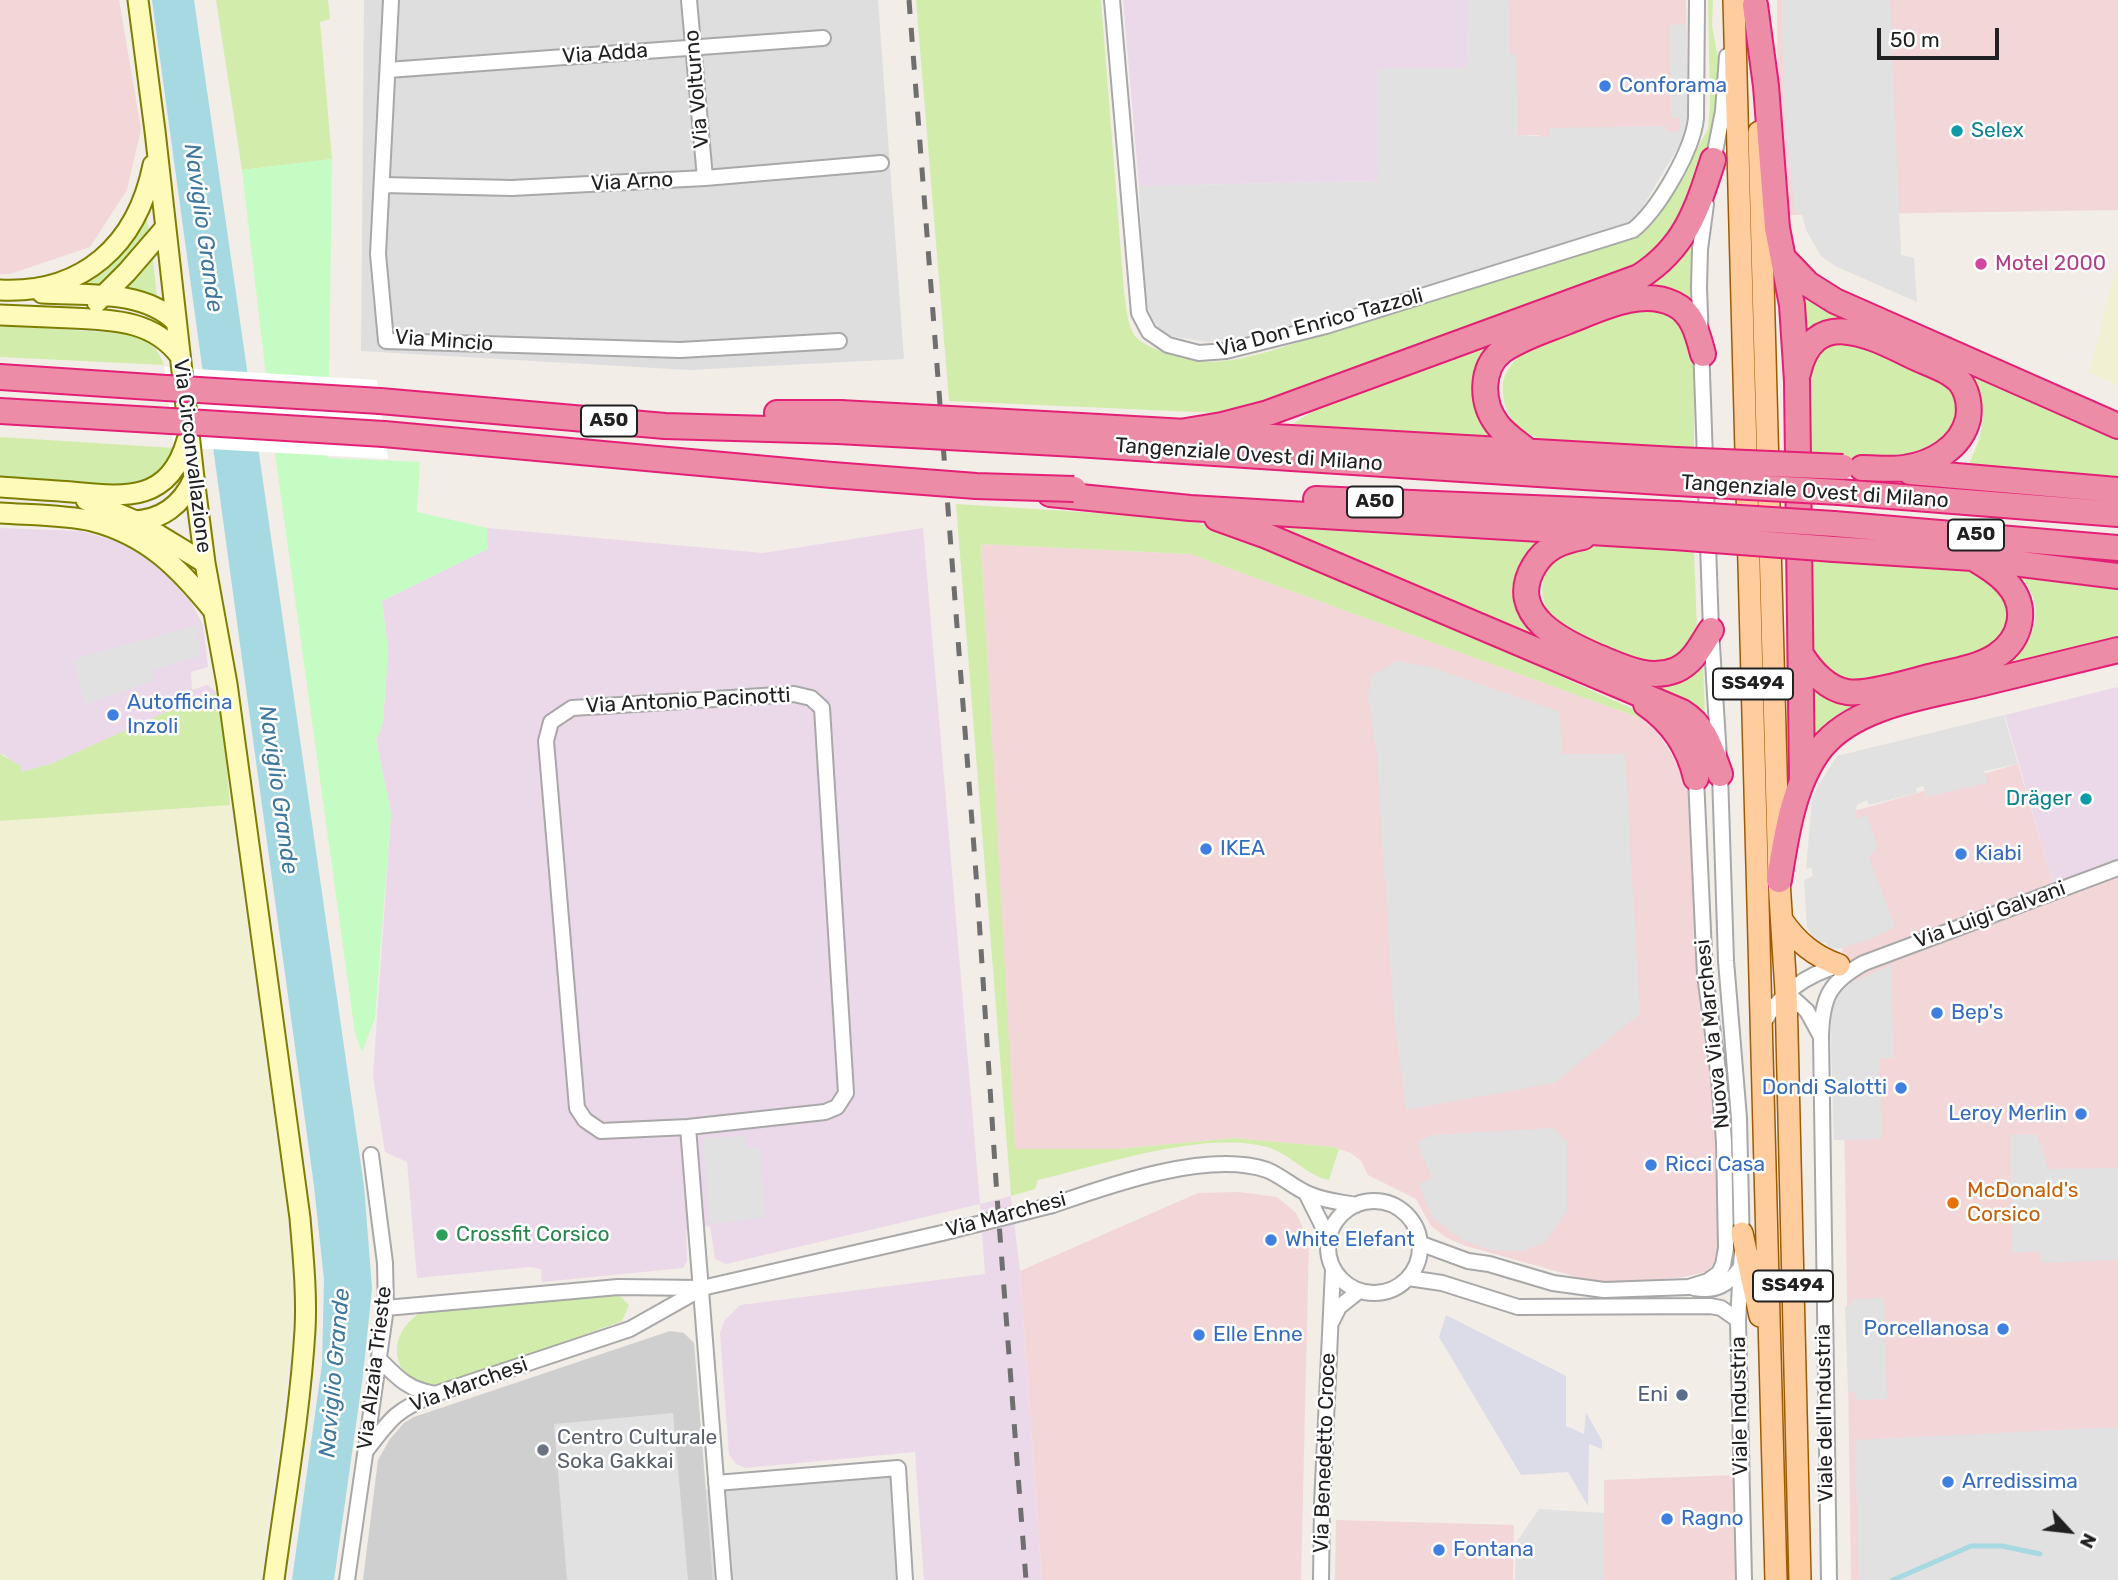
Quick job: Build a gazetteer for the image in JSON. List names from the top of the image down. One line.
{"streets":{"highway":["A50","Tangenziale Ovest di Milano"],"main road":["Via Circonvallazione","SS494"],"street":["Via Adda","Via Volturno","Via Arno","Via Don Enrico Tazzoli","Via Mincio","Via Antonio Pacinotti","Via Luigi Galvani","Nuova Via Marchesi","Via Marchesi","Via Alzaia Trieste","Viale Industria","Viale dell'Industria","Via Benedetto Croce"]},"crossings":[["Via Adda","Via Volturno"],["Via Adda","Via Mincio"],["Via Volturno","Via Arno"],["Via Arno","Via Mincio"],["A50","Tangenziale Ovest di Milano"],["A50","Via Circonvallazione"],["Tangenziale Ovest di Milano","Via Circonvallazione"],["SS494","Via Luigi Galvani"],["SS494","Viale Industria"],["Via Luigi Galvani","Viale dell'Industria"],["Nuova Via Marchesi","Via Marchesi"],["Nuova Via Marchesi","Via Benedetto Croce"],["Via Marchesi","Via Alzaia Trieste"],["Via Marchesi","Via Benedetto Croce"]],"water":["Naviglio Grande"],"places":["Conforama","Selex","Motel 2000","Autofficina Inzoli","Dräger","IKEA","Kiabi","Bep's","Dondi Salotti","Leroy Merlin","Ricci Casa","McDonald's Corsico","Crossfit Corsico","White Elefant","Porcellanosa","Elle Enne","Eni","Centro Culturale Soka Gakkai","Arredissima","Ragno","Fontana"],"scale_bar":"50 m","north":"bottom right"}
